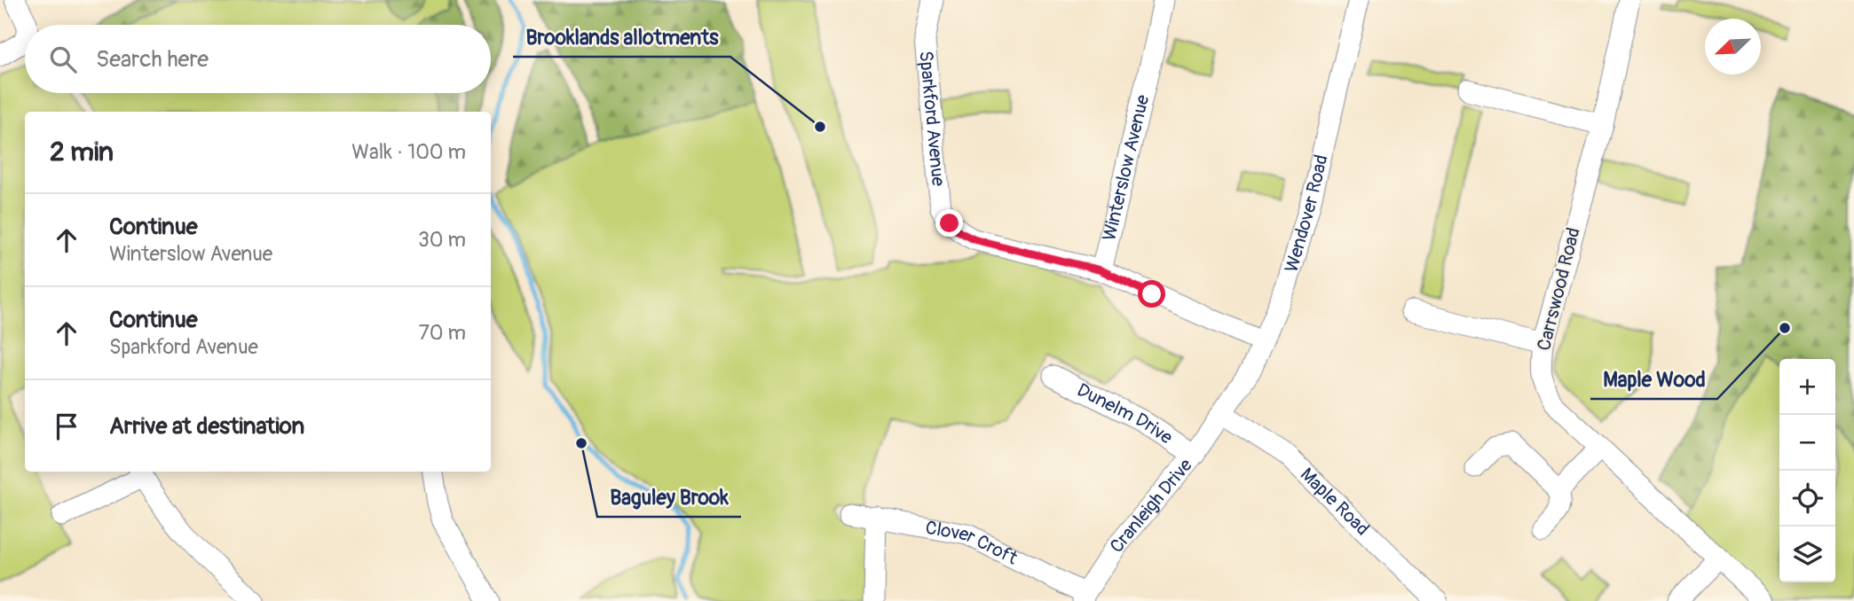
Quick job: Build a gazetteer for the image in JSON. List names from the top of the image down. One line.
{"streets":{"street":["Sparkford Avenue","Winterslow Avenue","Wendover Road","Carrswood Road","Dunelm Drive","Maple Road","Cranleigh Drive","Clover Croft"]},"crossings":[["Sparkford Avenue","Winterslow Avenue"],["Wendover Road","Maple Road"],["Wendover Road","Cranleigh Drive"],["Dunelm Drive","Cranleigh Drive"],["Maple Road","Cranleigh Drive"],["Cranleigh Drive","Clover Croft"]],"places":["Brooklands allotments","Maple Wood","Baguley Brook"],"north":"bottom left","page":{"search":"Search here","heading":["2 min","Walk · 100 m"],"list":[["Continue","Winterslow Avenue","30 m"],["Continue","Sparkford Avenue","70 m"],"Arrive at destination"],"map_buttons":["+","−"]}}
